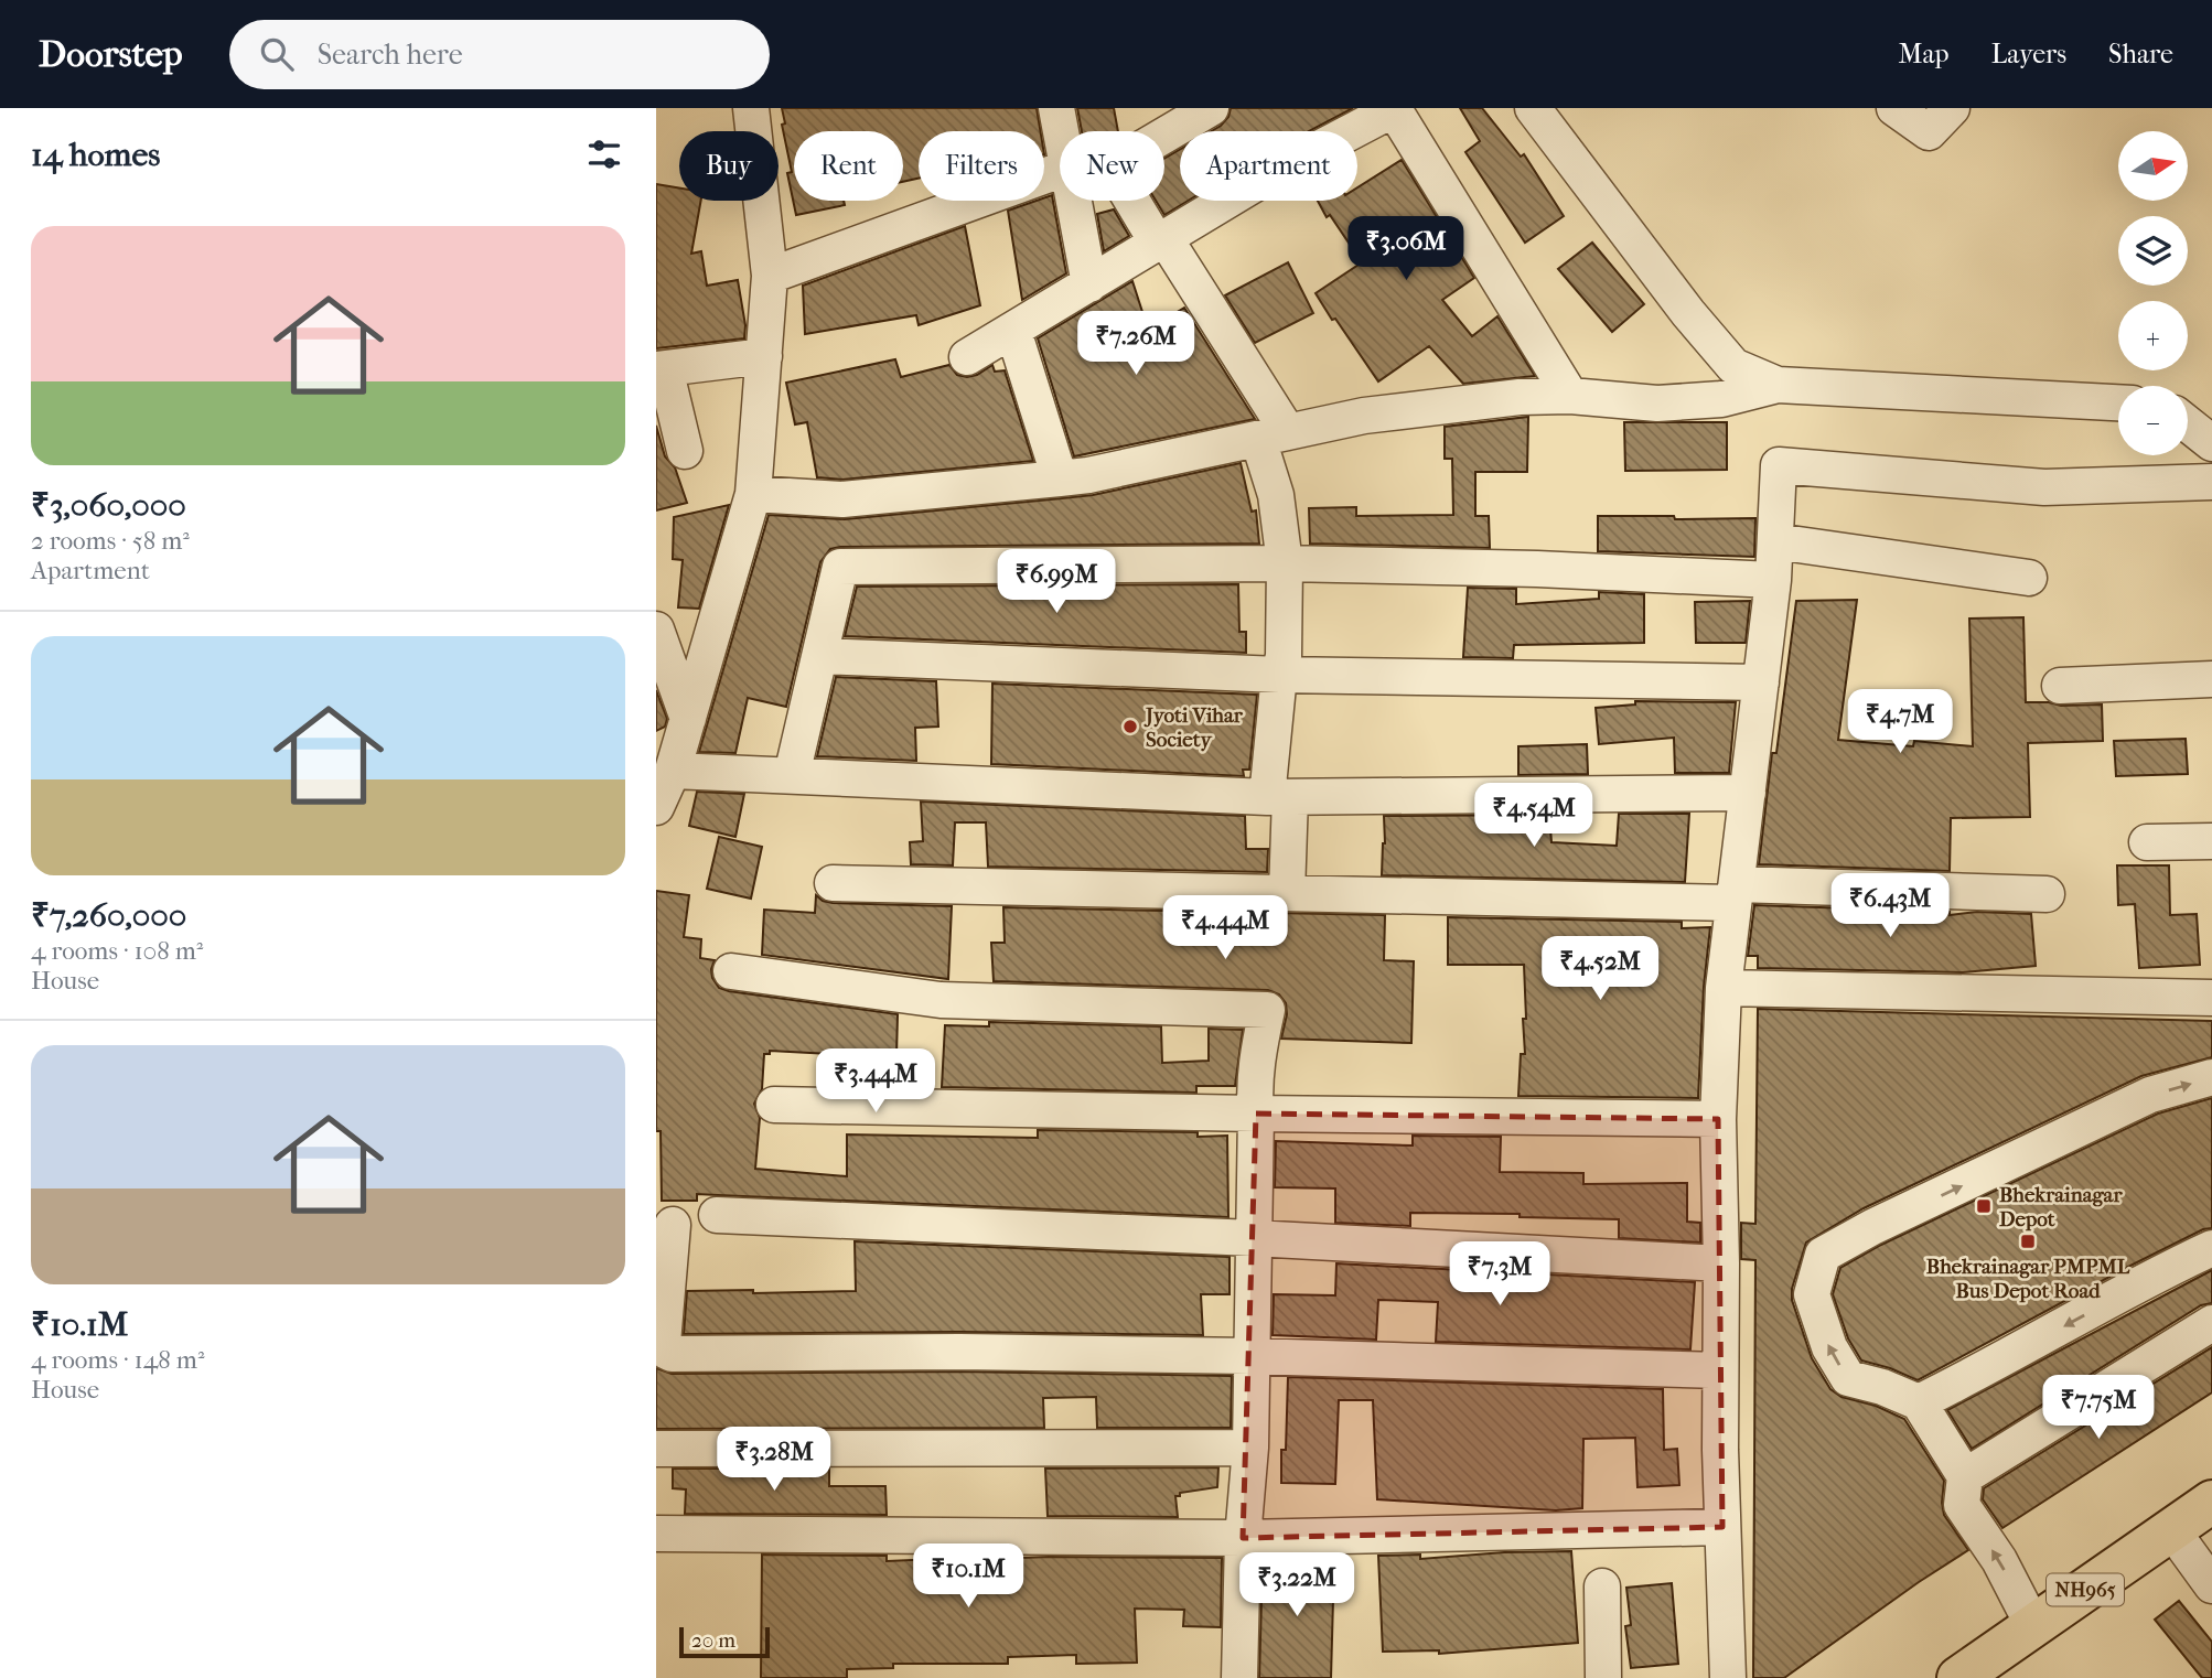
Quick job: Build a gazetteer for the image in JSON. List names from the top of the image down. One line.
{"streets":{"highway":["NH965"]},"places":{"other":["Jyoti Vihar Society"],"transit":["Bhekrainagar Depot","Bhekrainagar PMPML Bus Depot Road"]},"scale_bar":"20 m","north":"right","page":{"header":"Doorstep","search":"Search here","nav":["Map","Layers","Share"],"heading":"14 homes","map_buttons":["+","−"],"chip":["Buy","Rent","Filters","New","Apartment"],"list":[{"name":"₹3,060,000","note":"2 rooms · 58 m² · Apartment"},{"name":"₹7,260,000","note":"4 rooms · 108 m² · House"},{"name":"₹10.1M","note":"4 rooms · 148 m² · House"}],"price":["₹3.06M","₹7.26M","₹6.99M","₹4.7M","₹4.54M","₹6.43M","₹4.44M","₹4.52M","₹3.44M","₹7.3M","₹7.75M","₹3.28M","₹10.1M","₹3.22M"],"scale":"20 m"}}
